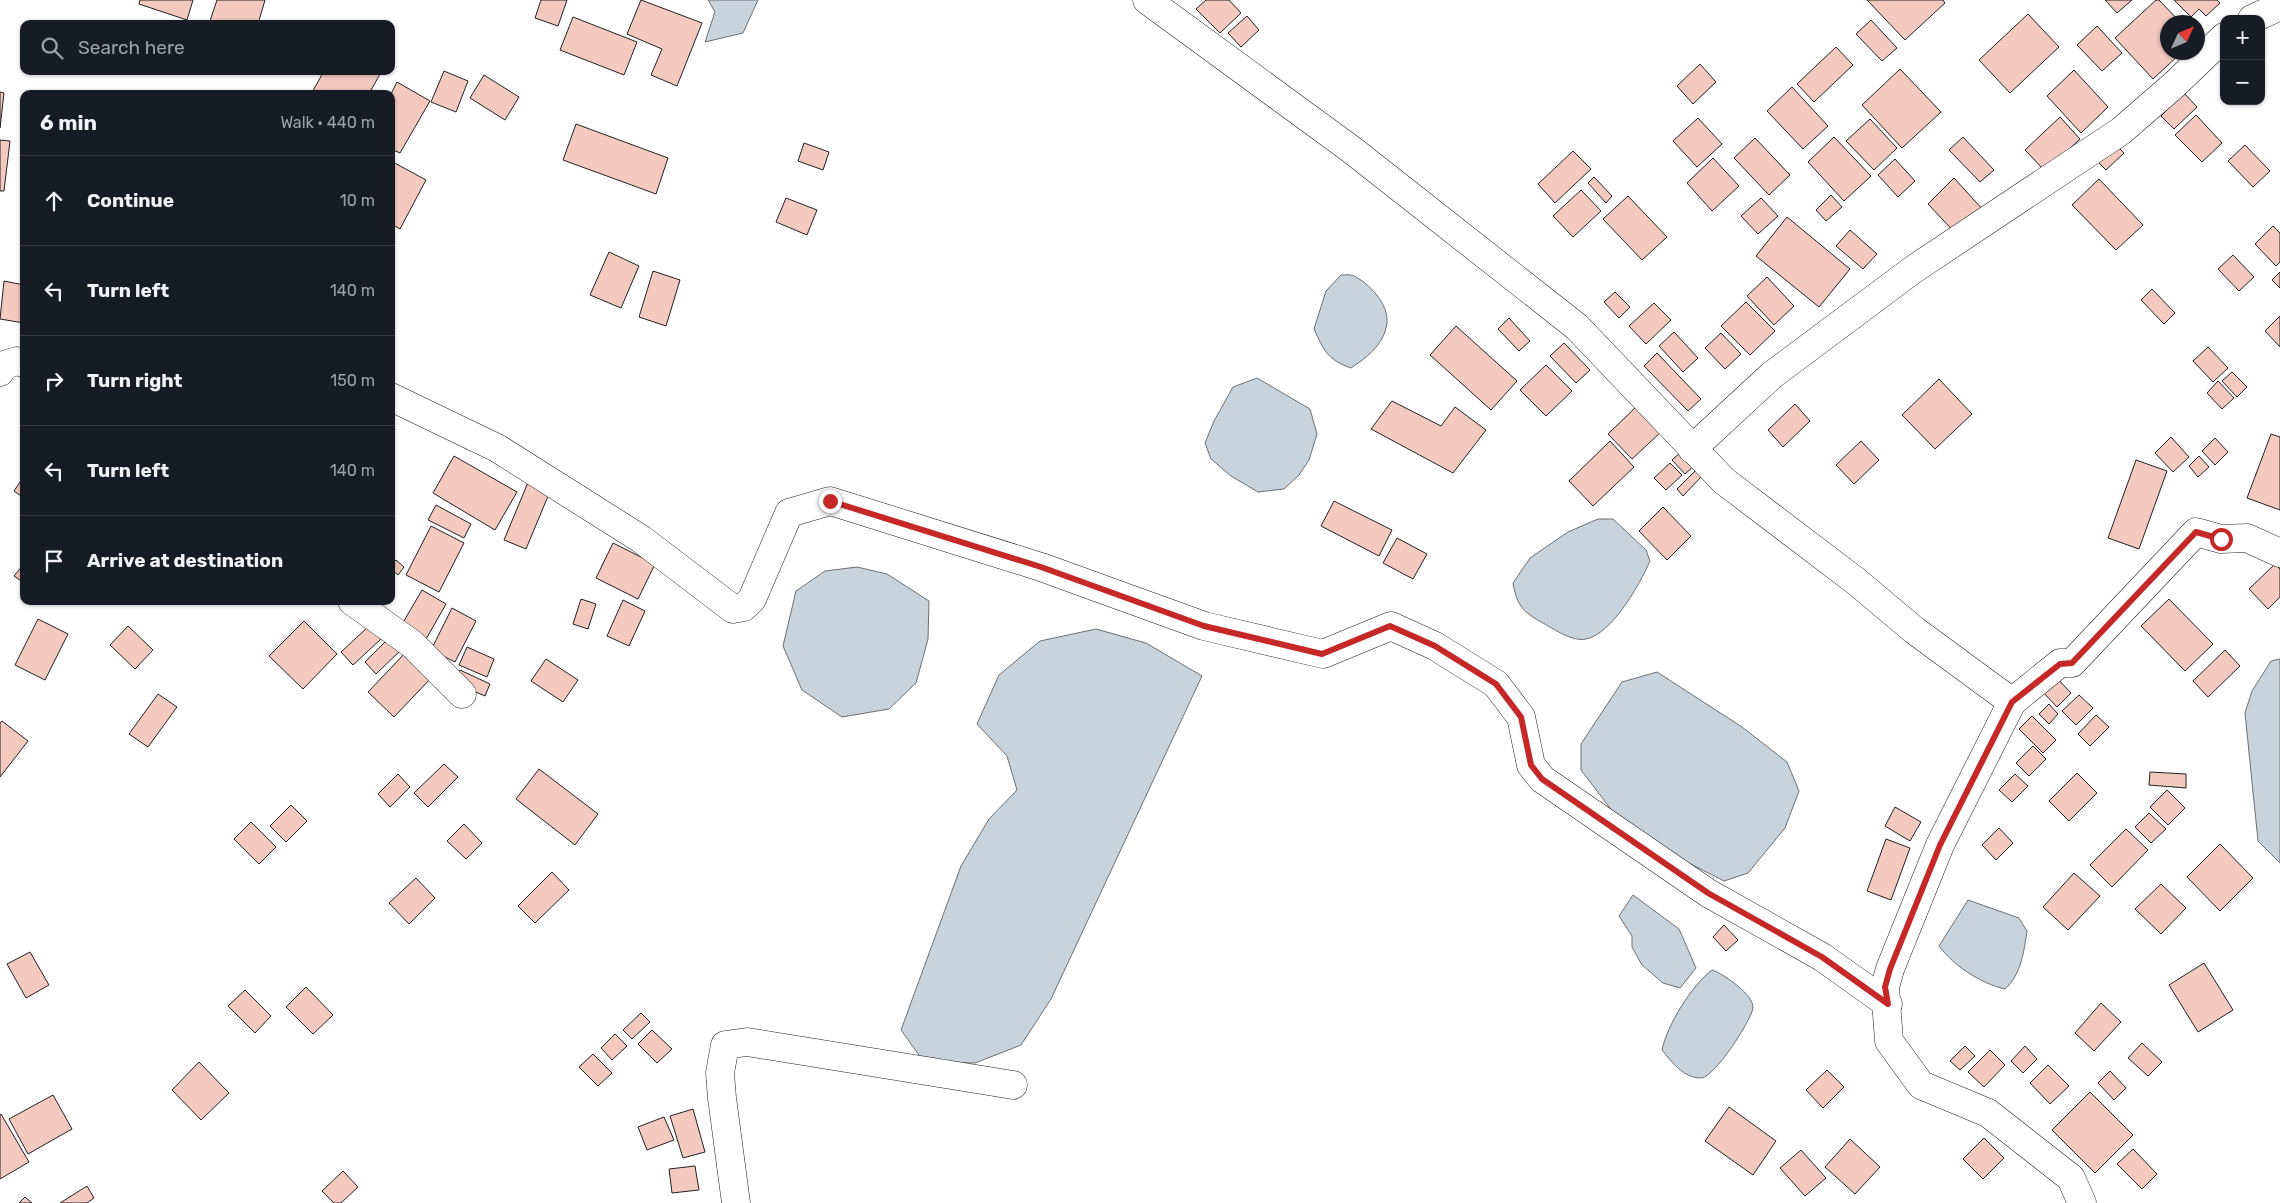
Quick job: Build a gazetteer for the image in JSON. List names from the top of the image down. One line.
{"north":"top right","page":{"map_buttons":["+","−"],"search":"Search here","heading":["6 min","Walk · 440 m"],"list":[["Continue","10 m"],["Turn left","140 m"],["Turn right","150 m"],["Turn left","140 m"],"Arrive at destination"]}}
